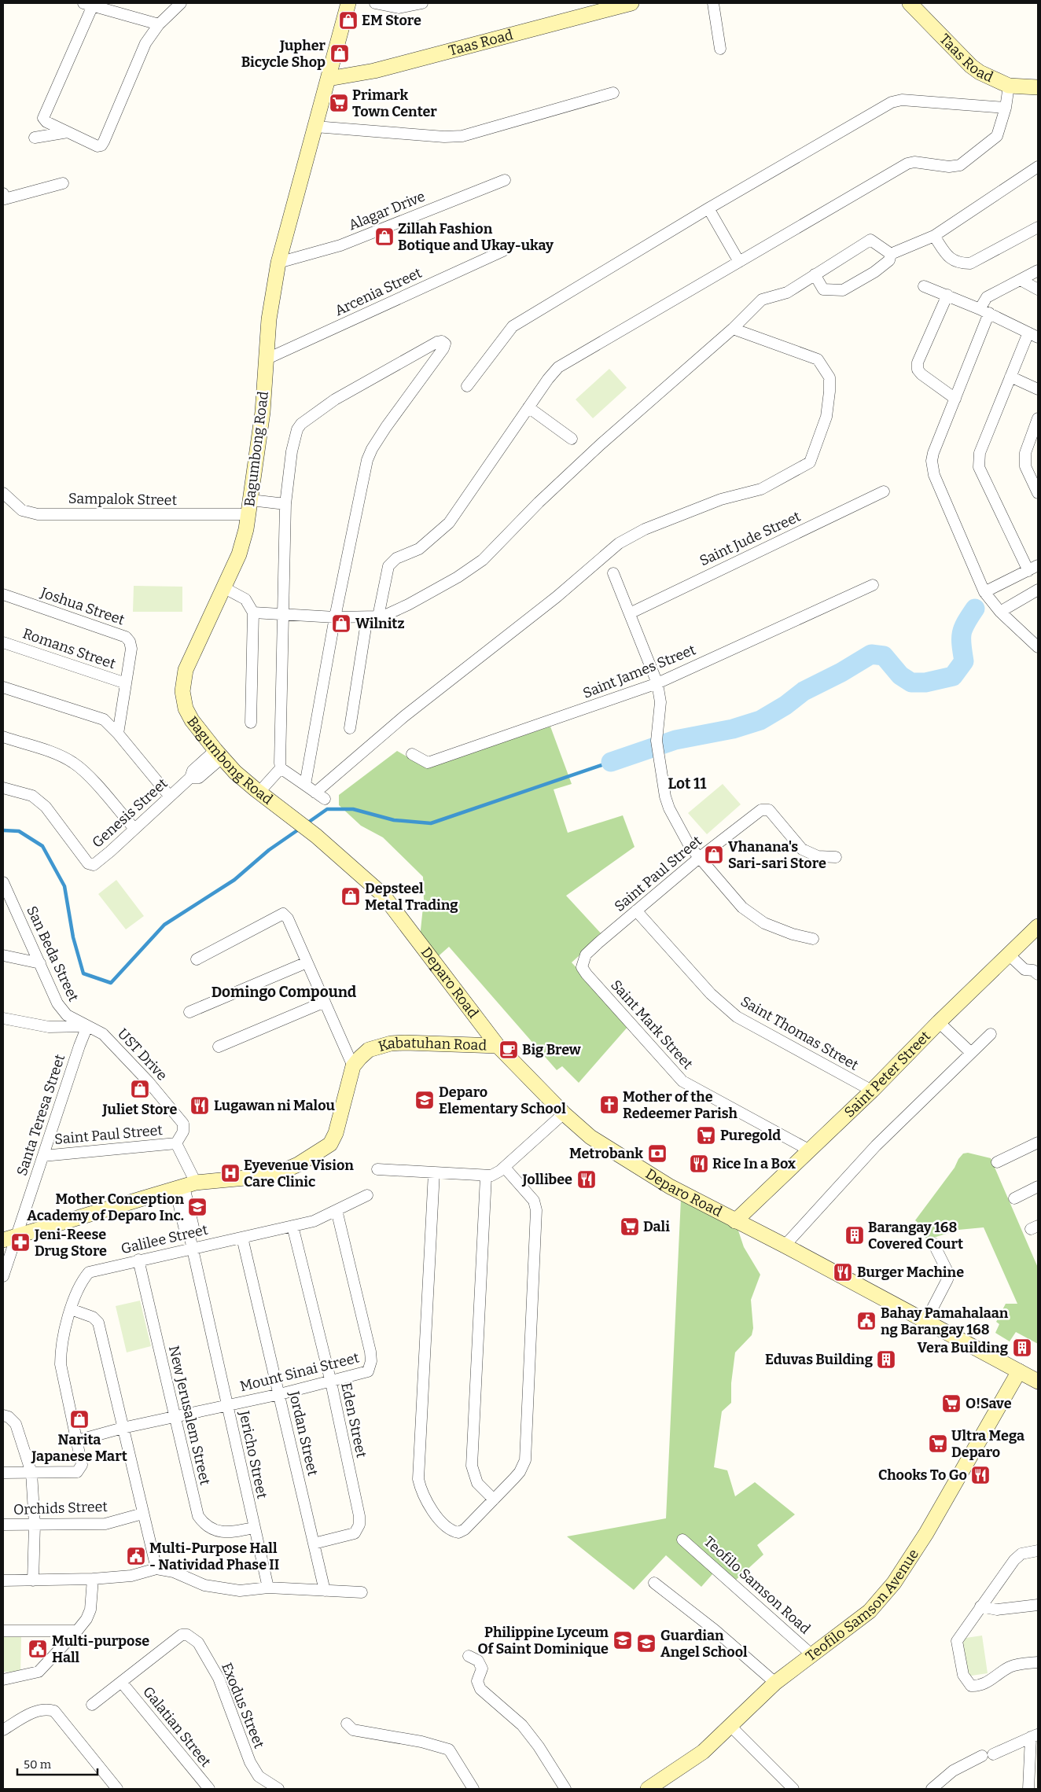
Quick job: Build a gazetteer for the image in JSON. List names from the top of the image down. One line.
{"streets":{"main road":["Taas Road","Bagumbong Road","Deparo Road","Kabatuhan Road","Saint Peter Street","Teofilo Samson Avenue"],"street":["Alagar Drive","Arcenia Street","Sampalok Street","Saint Jude Street","Joshua Street","Romans Street","Saint James Street","Genesis Street","Saint Paul Street","San Beda Street","Saint Mark Street","Saint Thomas Street","UST Drive","Santa Teresa Street","Galilee Street","Mount Sinai Street","New Jerusalem Street","Eden Street","Jordan Street","Jericho Street","Orchids Street","Teofilo Samson Road","Exodus Street","Galatian Street"]},"crossings":[["Taas Road","Bagumbong Road"],["Alagar Drive","Bagumbong Road"],["Arcenia Street","Bagumbong Road"],["Bagumbong Road","Sampalok Street"],["Bagumbong Road","Genesis Street"],["Bagumbong Road","Deparo Road"],["Joshua Street","Romans Street"],["Saint Paul Street","Saint Mark Street"],["Saint Paul Street","Saint Thomas Street"],["Saint Paul Street","UST Drive"],["Saint Paul Street","Santa Teresa Street"],["San Beda Street","UST Drive"],["San Beda Street","Santa Teresa Street"],["Deparo Road","Kabatuhan Road"],["Deparo Road","Saint Peter Street"],["Deparo Road","Teofilo Samson Avenue"],["Saint Mark Street","Saint Peter Street"],["Saint Thomas Street","Saint Peter Street"],["Kabatuhan Road","Santa Teresa Street"],["Kabatuhan Road","Jericho Street"],["UST Drive","Santa Teresa Street"],["Galilee Street","Mount Sinai Street"],["Galilee Street","New Jerusalem Street"],["Galilee Street","Eden Street"],["Galilee Street","Jordan Street"],["Galilee Street","Jericho Street"],["Mount Sinai Street","New Jerusalem Street"],["Mount Sinai Street","Eden Street"],["Mount Sinai Street","Jordan Street"],["Mount Sinai Street","Jericho Street"],["New Jerusalem Street","Jericho Street"],["Eden Street","Jordan Street"],["Teofilo Samson Road","Teofilo Samson Avenue"],["Exodus Street","Galatian Street"]],"districts":["Lot 11","Domingo Compound"],"places":{"shop":["EM Store","Jupher Bicycle Shop","Zillah Fashion Botique and Ukay-ukay","Wilnitz","Vhanana's Sari-sari Store","Depsteel Metal Trading","Juliet Store","Narita Japanese Mart"],"supermarket":["Primark Town Center","Puregold","Dali","O!Save","Ultra Mega Deparo"],"cafe":["Big Brew"],"school or university":["Deparo Elementary School","Mother Conception Academy of Deparo Inc.","Philippine Lyceum Of Saint Dominique","Guardian Angel School"],"church":["Mother of the Redeemer Parish"],"restaurant":["Lugawan ni Malou","Rice In a Box","Jollibee","Burger Machine","Chooks To Go"],"bank":["Metrobank"],"hospital":["Eyevenue Vision Care Clinic"],"building":["Barangay 168 Covered Court","Vera Building","Eduvas Building"],"pharmacy":["Jeni-Reese Drug Store"],"public building":["Bahay Pamahalaan ng Barangay 168","Multi-Purpose Hall - Natividad Phase II","Multi-purpose Hall"]},"scale_bar":"50 m"}
